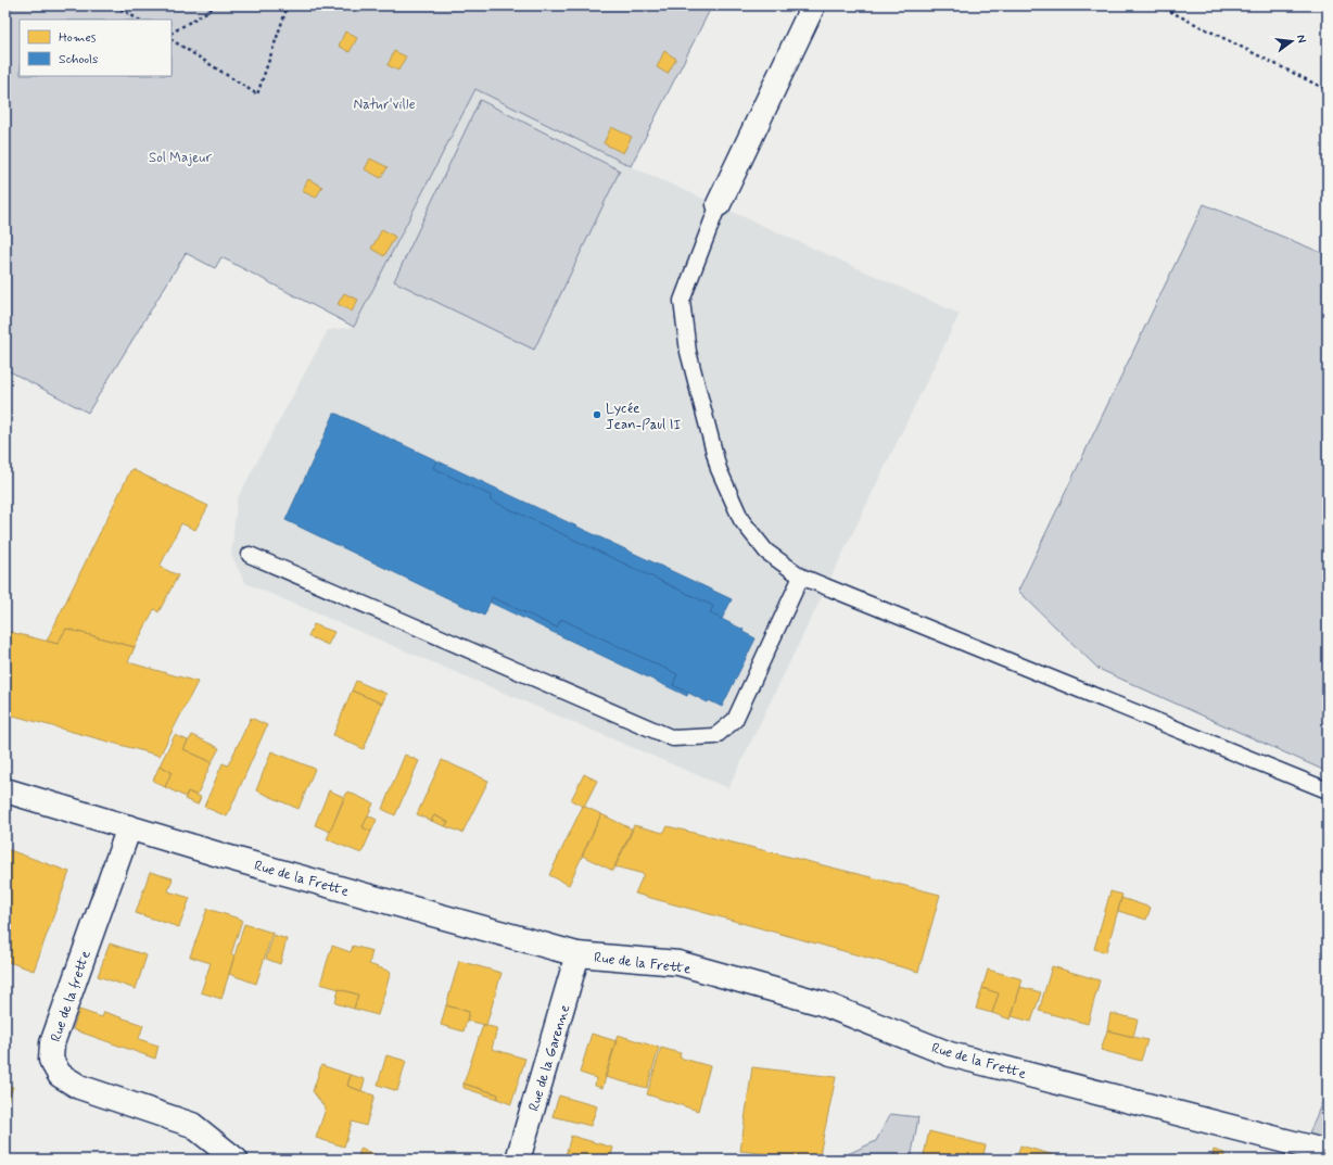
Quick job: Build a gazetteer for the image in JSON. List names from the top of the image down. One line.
{"streets":{"street":["Rue de la Frette","Rue de la frette","Rue de la Garenne"]},"crossings":[["Rue de la Frette","Rue de la frette"],["Rue de la Frette","Rue de la Garenne"]],"parks":["Natur'ville","Sol Majeur"],"places":["Lycée Jean-Paul II"],"legend":["Homes","Schools"],"north":"right"}
